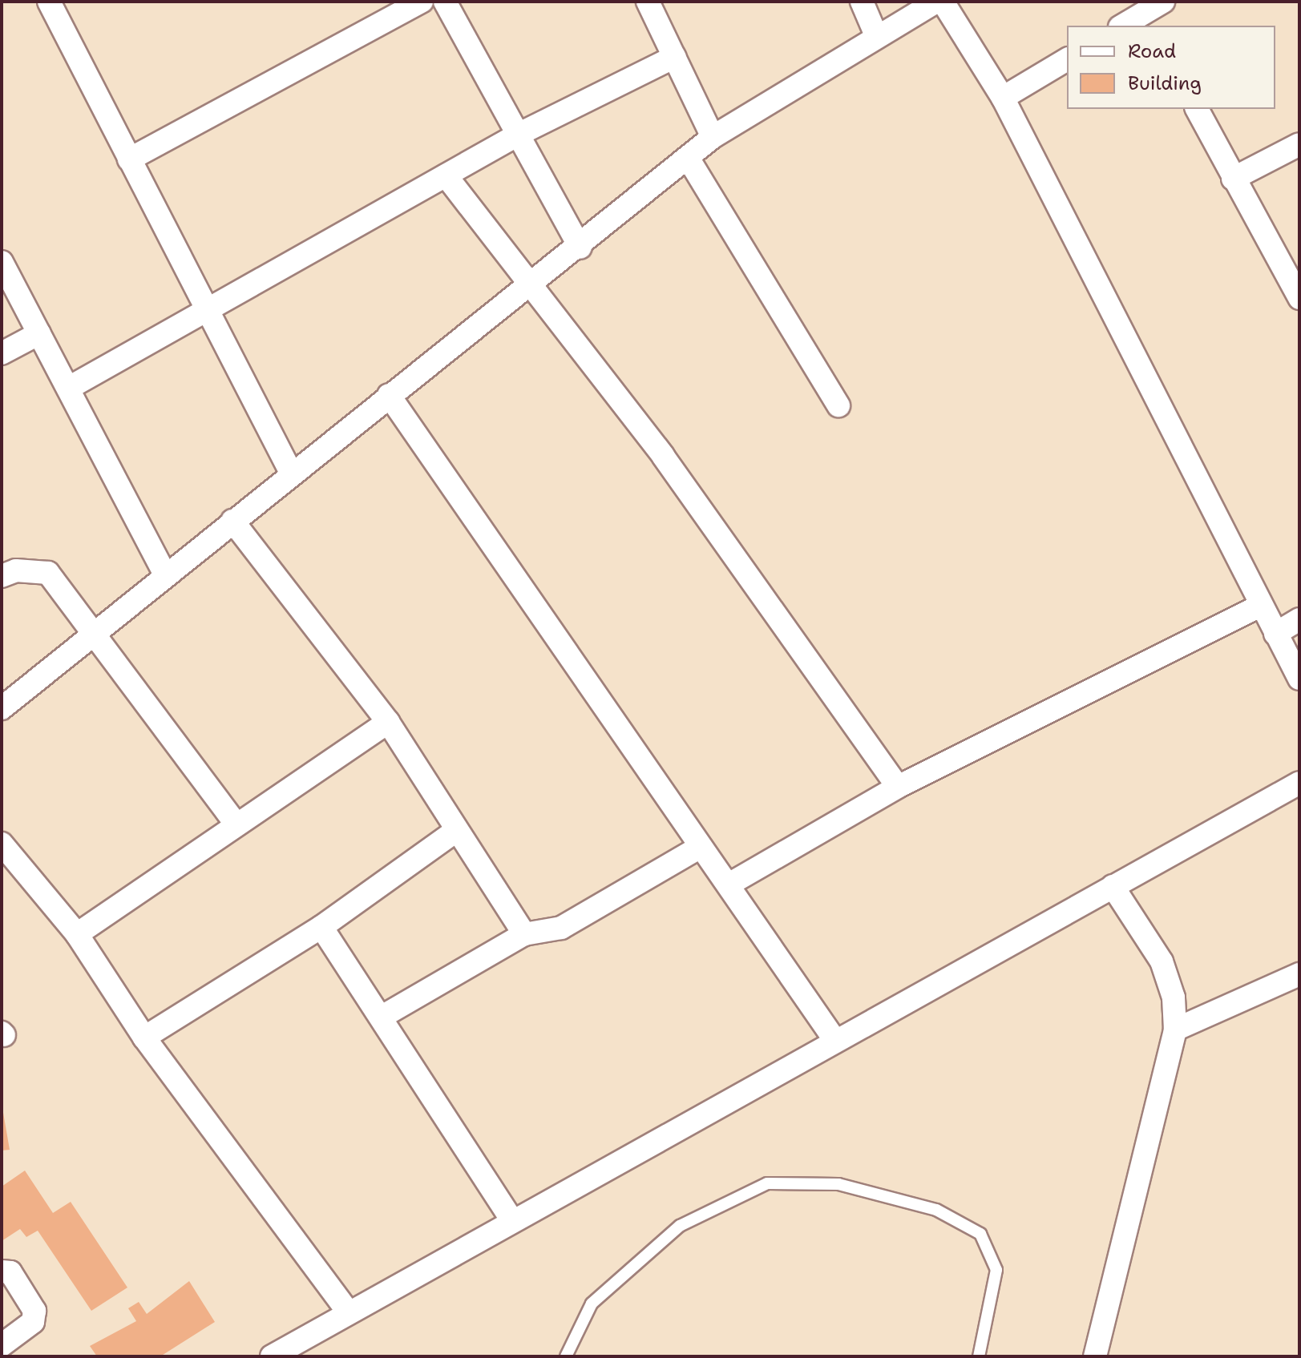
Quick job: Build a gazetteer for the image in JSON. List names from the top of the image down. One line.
{"legend":["Road","Building"]}
